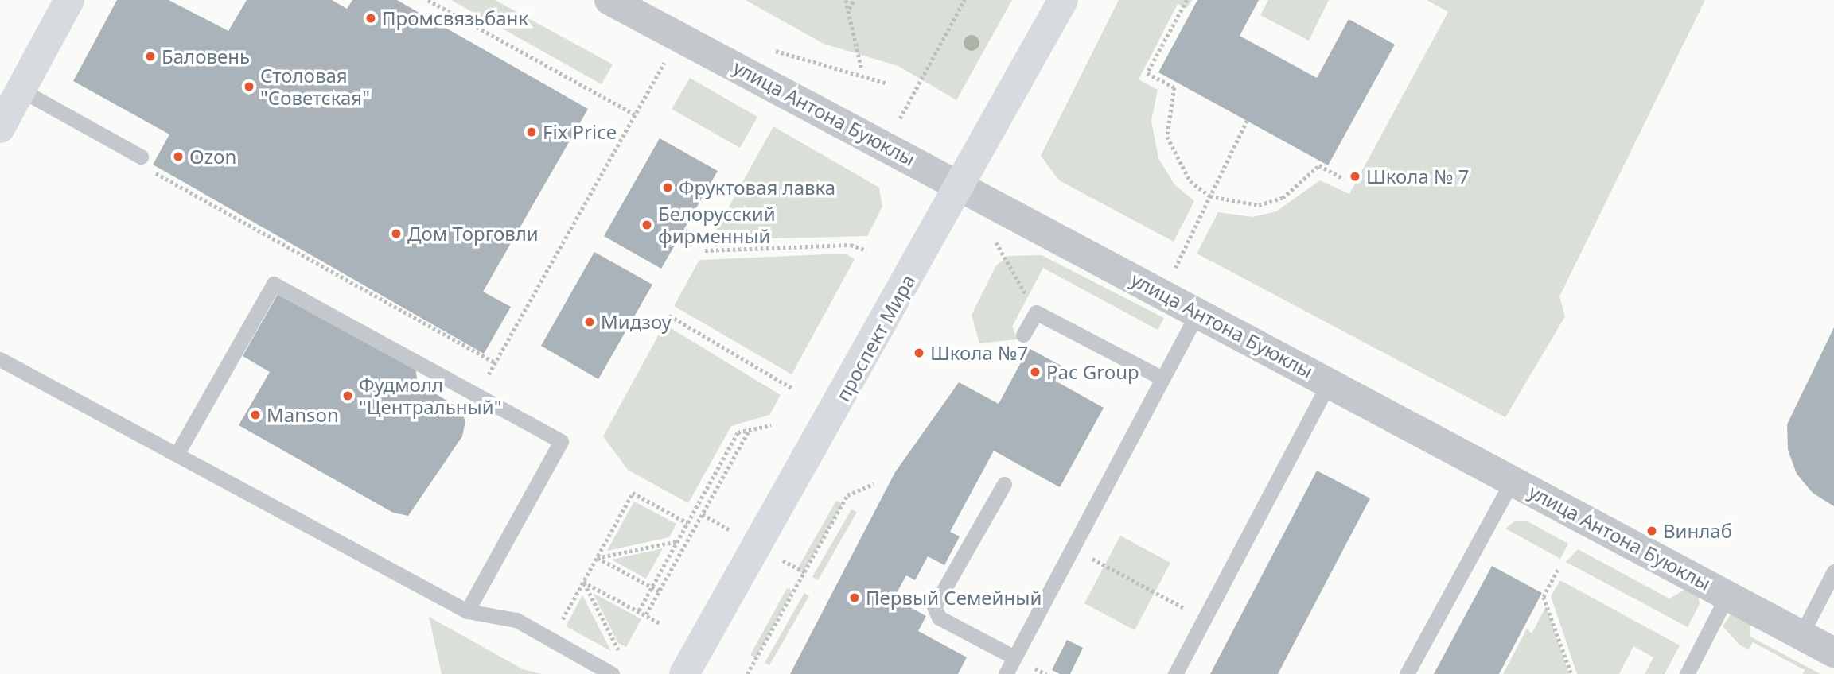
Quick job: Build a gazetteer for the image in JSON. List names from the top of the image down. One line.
{"streets":{"main road":["проспект Мира"],"street":["улица Антона Буюклы"]},"crossings":[["улица Антона Буюклы","проспект Мира"]],"places":["Промсвязьбанк","Баловень","Столовая \"Советская\"","Fix Price","Ozon","Школа № 7","Фруктовая лавка","Белорусский фирменный","Дом Торговли","Мидзоу","Школа №7","Pac Group","Фудмолл \"Центральный\"","Manson","Винлаб","Первый Семейный"]}
